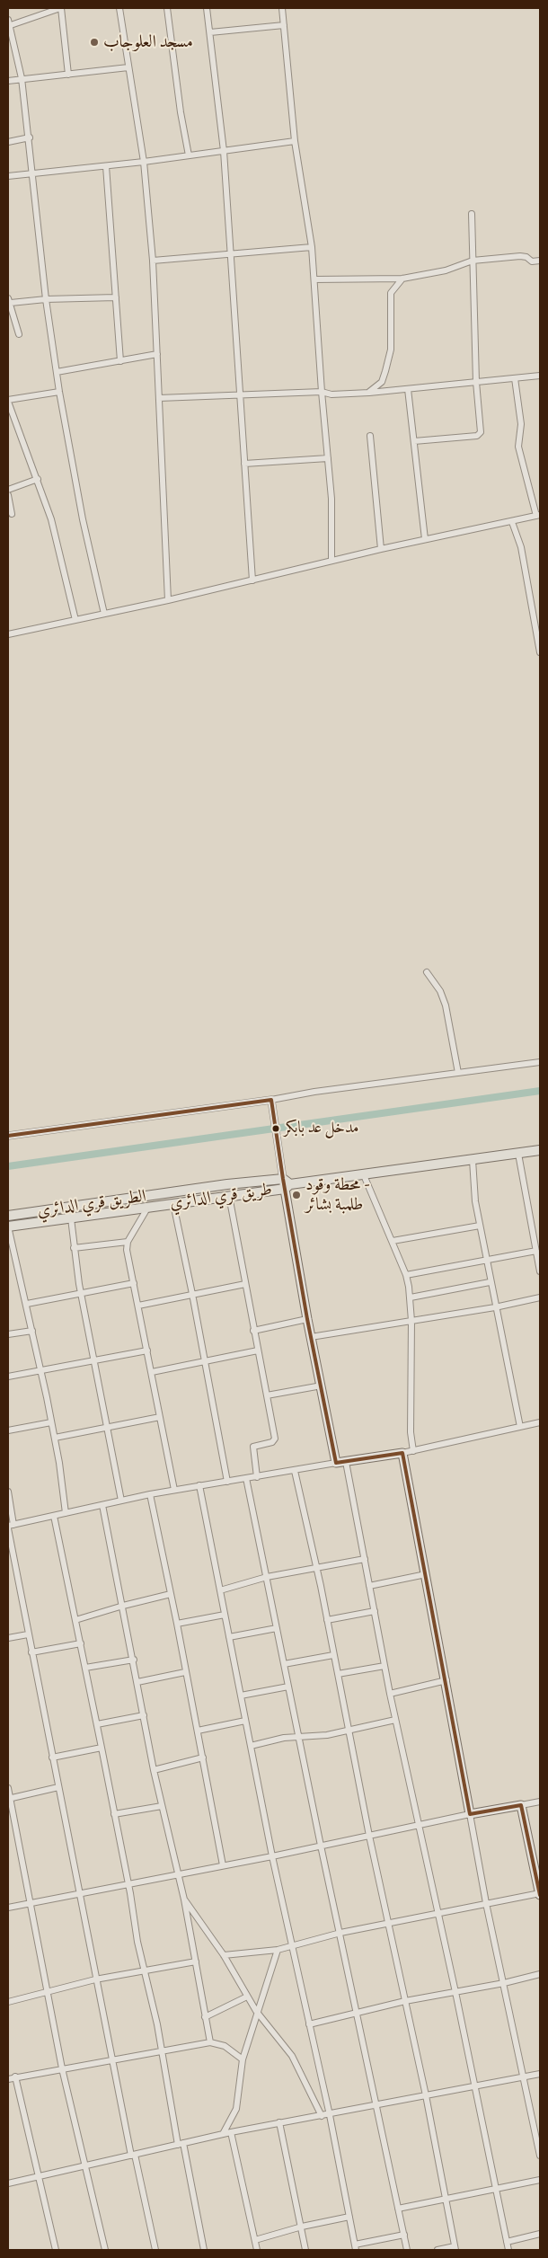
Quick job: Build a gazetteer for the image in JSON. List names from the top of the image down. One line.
{"streets":{"highway":["طريق قري الدائري","الطريق قري الدائري"]},"crossings":[["طريق قري الدائري","الطريق قري الدائري"]],"places":["مسجد العلوجاب","مدخل عد بابكر","محطة وقود - طلمبة بشائر"]}
